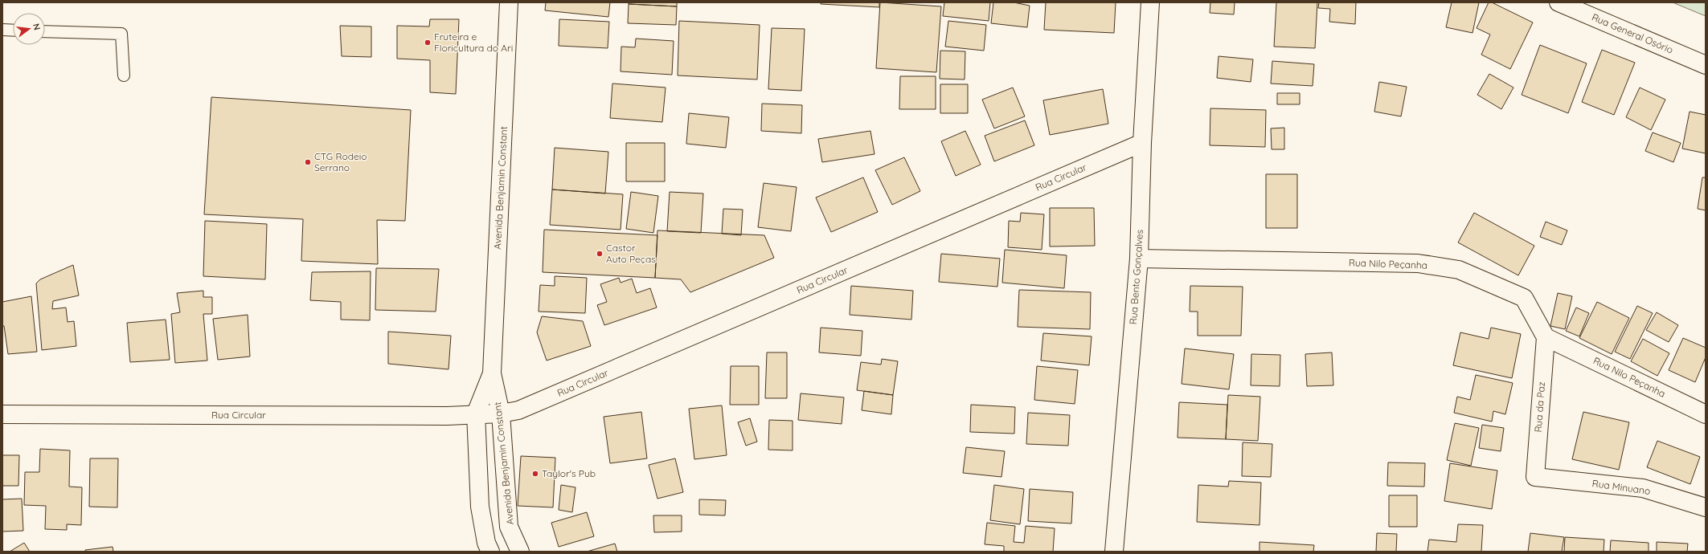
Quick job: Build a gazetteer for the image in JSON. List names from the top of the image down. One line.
{"streets":{"street":["Rua General Osório","Rua Circular","Avenida Benjamin Constant","Rua Nilo Peçanha","Rua Bento Gonçalves","Rua da Paz","Rua Minuano"]},"crossings":[["Rua Circular","Avenida Benjamin Constant"],["Rua Circular","Rua Bento Gonçalves"],["Rua Nilo Peçanha","Rua Bento Gonçalves"],["Rua Nilo Peçanha","Rua da Paz"],["Rua da Paz","Rua Minuano"]],"places":["Fruteira e Floricultura do Ari","CTG Rodeio Serrano","Castor Auto Peças","Taylor's Pub"],"north":"right"}
